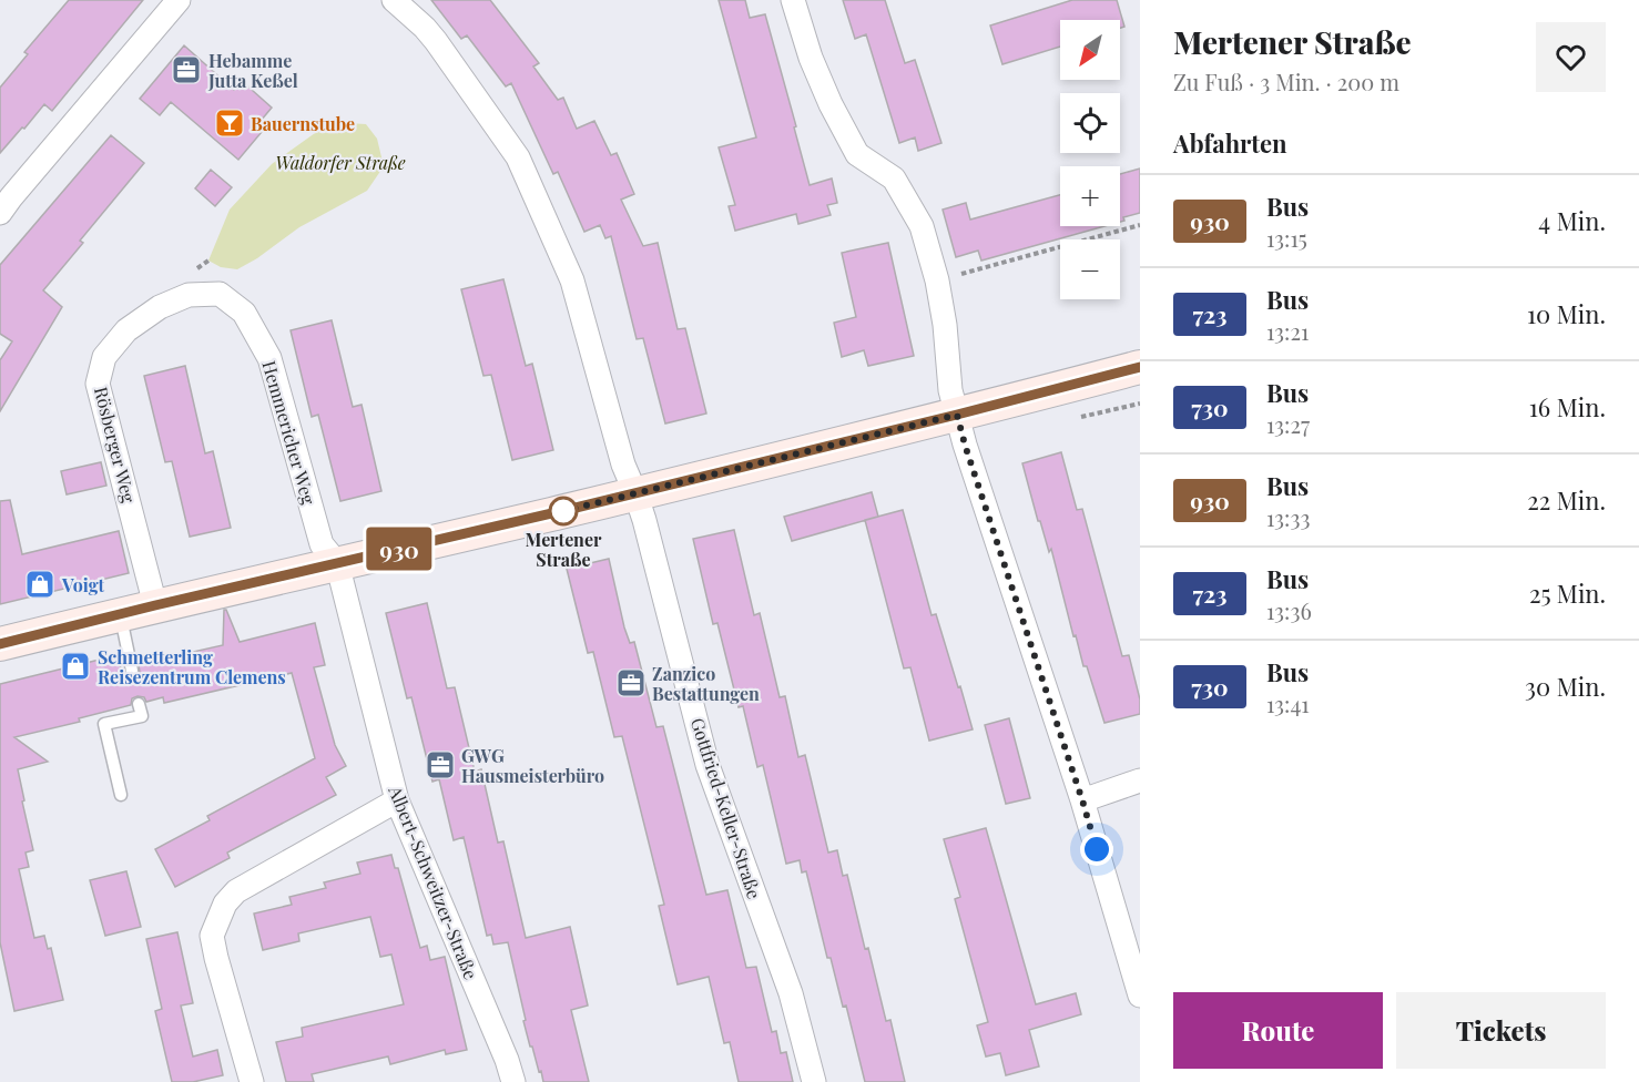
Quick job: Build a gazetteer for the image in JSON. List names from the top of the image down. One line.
{"streets":{"street":["Hemmericher Weg","Rösberger Weg","Gottfried-Keller-Straße","Albert-Schweitzer-Straße"]},"crossings":[["Hemmericher Weg","Rösberger Weg"],["Hemmericher Weg","Albert-Schweitzer-Straße"]],"parks":["Waldorfer Straße"],"places":{"office":["Hebamme Jutta Keßel","Zanzico Bestattungen","GWG Hausmeisterbüro"],"bar":["Bauernstube"],"other":["Mertener Straße"],"shop":["Voigt","Schmetterling Reisezentrum Clemens"]},"lines":["bus line 930"],"north":"bottom left","page":{"on_map":"930","heading":[["Mertener Straße","Zu Fuß · 3 Min. · 200 m"],"Abfahrten"],"map_buttons":["+","−"],"list":[{"mark":"930","name":"Bus","note":"13:15","value":"4 Min."},{"mark":"723","name":"Bus","note":"13:21","value":"10 Min."},{"mark":"730","name":"Bus","note":"13:27","value":"16 Min."},{"mark":"930","name":"Bus","note":"13:33","value":"22 Min."},{"mark":"723","name":"Bus","note":"13:36","value":"25 Min."},{"mark":"730","name":"Bus","note":"13:41","value":"30 Min."}],"buttons":["Route","Tickets"]}}
